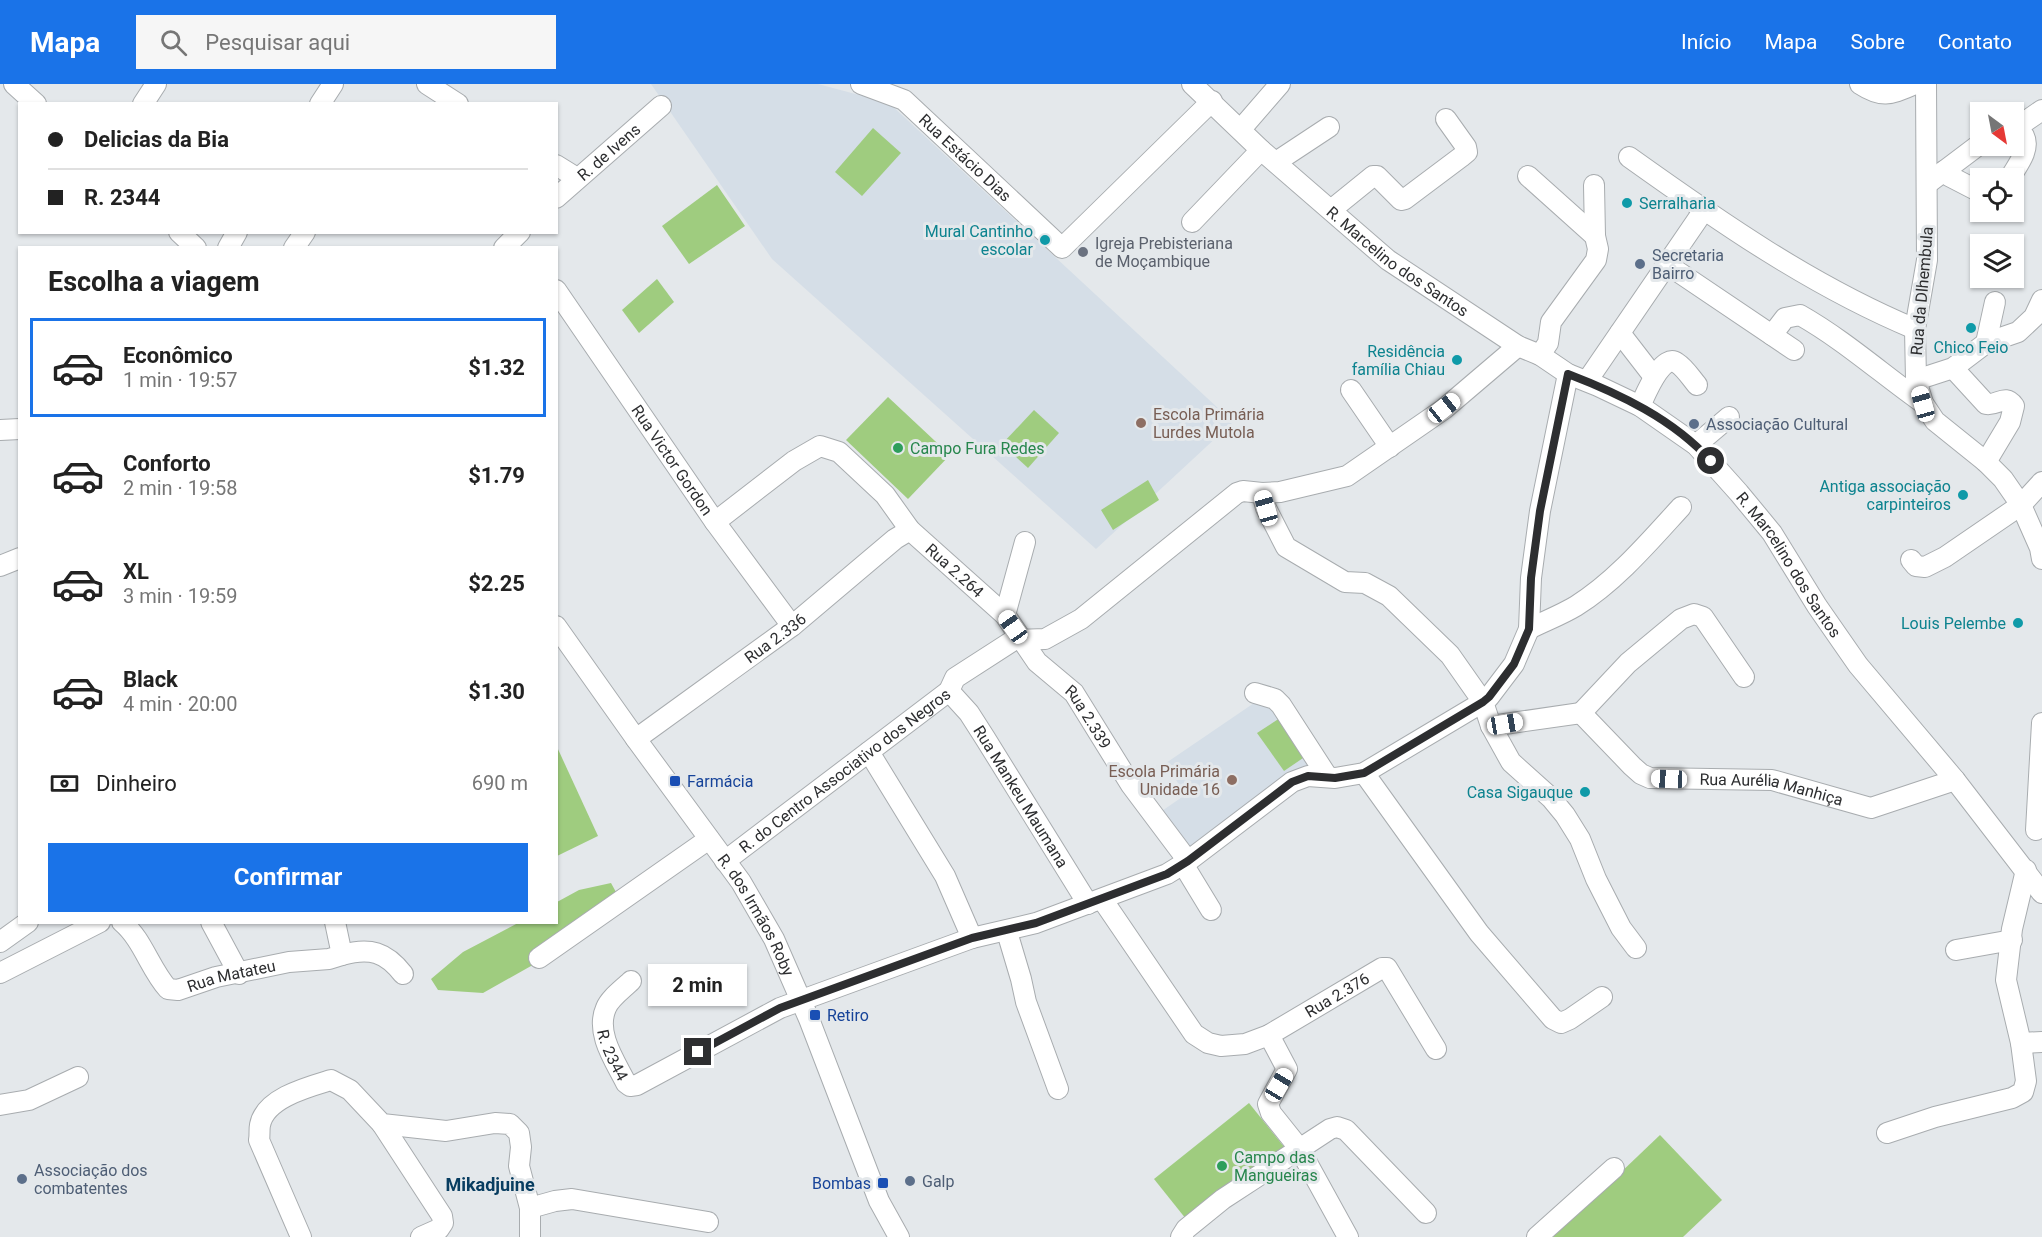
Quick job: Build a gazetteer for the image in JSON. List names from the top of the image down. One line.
{"streets":{"street":["R. de Ivens","Rua Estácio Dias","R. Marcelino dos Santos","Rua da Dlhembula","Rua Victor Gordon","Rua 2.264","Rua 2.336","Rua 2.339","R. do Centro Associativo dos Negros","Rua Aurélia Manhiça","Rua Mankeu Maumana","R. dos Irmãos Roby","Rua Matateu","Rua 2.376","R. 2344"]},"crossings":[["Rua Estácio Dias","R. Marcelino dos Santos"],["R. Marcelino dos Santos","R. do Centro Associativo dos Negros"],["R. Marcelino dos Santos","Rua Aurélia Manhiça"],["Rua Victor Gordon","Rua 2.264"],["Rua Victor Gordon","Rua 2.336"],["Rua 2.264","Rua 2.336"],["Rua 2.264","Rua 2.339"],["Rua 2.264","R. do Centro Associativo dos Negros"],["Rua 2.336","R. dos Irmãos Roby"],["Rua 2.339","R. do Centro Associativo dos Negros"],["R. do Centro Associativo dos Negros","Rua Mankeu Maumana"],["R. do Centro Associativo dos Negros","R. dos Irmãos Roby"],["Rua Mankeu Maumana","Rua 2.376"],["R. dos Irmãos Roby","R. 2344"]],"districts":["Mikadjuine"],"places":{"other":["Serralharia","Mural Cantinho escolar","Igreja Prebisteriana de Moçambique","Secretaria Bairro","Chico Feio","Residência família Chiau","Escola Primária Lurdes Mutola","Associação Cultural","Campo Fura Redes","Antiga associação carpinteiros","Louis Pelembe","Escola Primária Unidade 16","Casa Sigauque","Campo das Mangueiras","Associação dos combatentes","Galp"],"transit":["Farmácia","Retiro","Bombas"]},"north":"bottom right","page":{"header":"Mapa","search":"Pesquisar aqui","nav":["Início","Mapa","Sobre","Contato"],"banner":["Delicias da Bia","R. 2344"],"heading":"Escolha a viagem","list":[{"name":"Econômico","note":"1 min · 19:57","value":"$1.32"},{"name":"Conforto","note":"2 min · 19:58","value":"$1.79"},{"name":"XL","note":"3 min · 19:59","value":"$2.25"},{"name":"Black","note":"4 min · 20:00","value":"$1.30"}],"pay":["Dinheiro","690 m"],"buttons":"Confirmar","bubble":"2 min"}}
